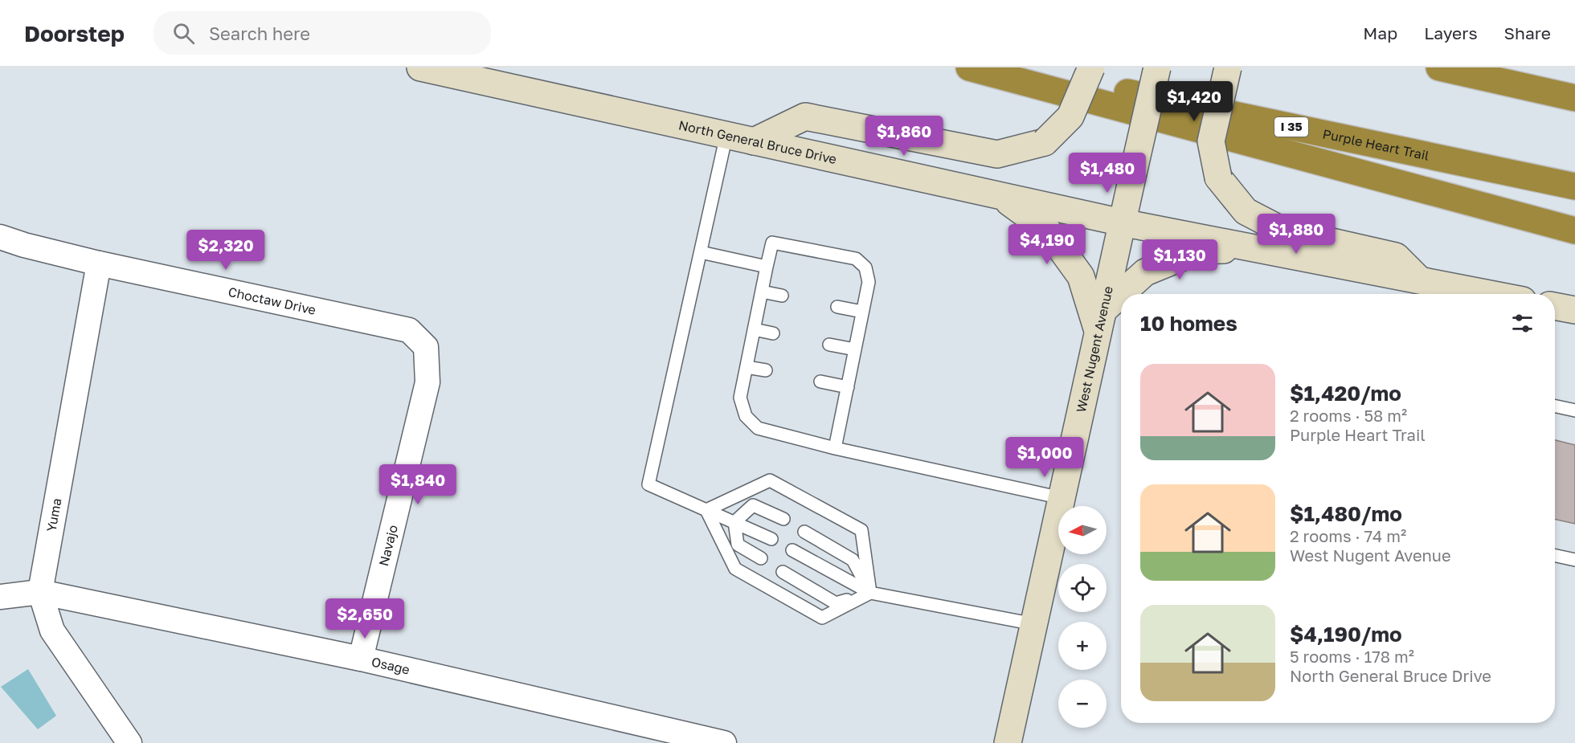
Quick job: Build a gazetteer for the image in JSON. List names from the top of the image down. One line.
{"streets":{"highway":["I 35","Purple Heart Trail"],"main road":["North General Bruce Drive","West Nugent Avenue"],"street":["Choctaw Drive","Yuma","Navajo","Osage"]},"crossings":[["North General Bruce Drive","West Nugent Avenue"],["Choctaw Drive","Yuma"],["Choctaw Drive","Navajo"],["Yuma","Osage"],["Navajo","Osage"]],"north":"left","page":{"header":"Doorstep","search":"Search here","nav":["Map","Layers","Share"],"price":["$1,420","$1,860","$1,480","$1,880","$4,190","$2,320","$1,130","$1,000","$1,840","$2,650"],"heading":"10 homes","list":[{"name":"$1,420/mo","note":"2 rooms · 58 m² · Purple Heart Trail"},{"name":"$1,480/mo","note":"2 rooms · 74 m² · West Nugent Avenue"},{"name":"$4,190/mo","note":"5 rooms · 178 m² · North General Bruce Drive"}],"map_buttons":["+","−"]}}
